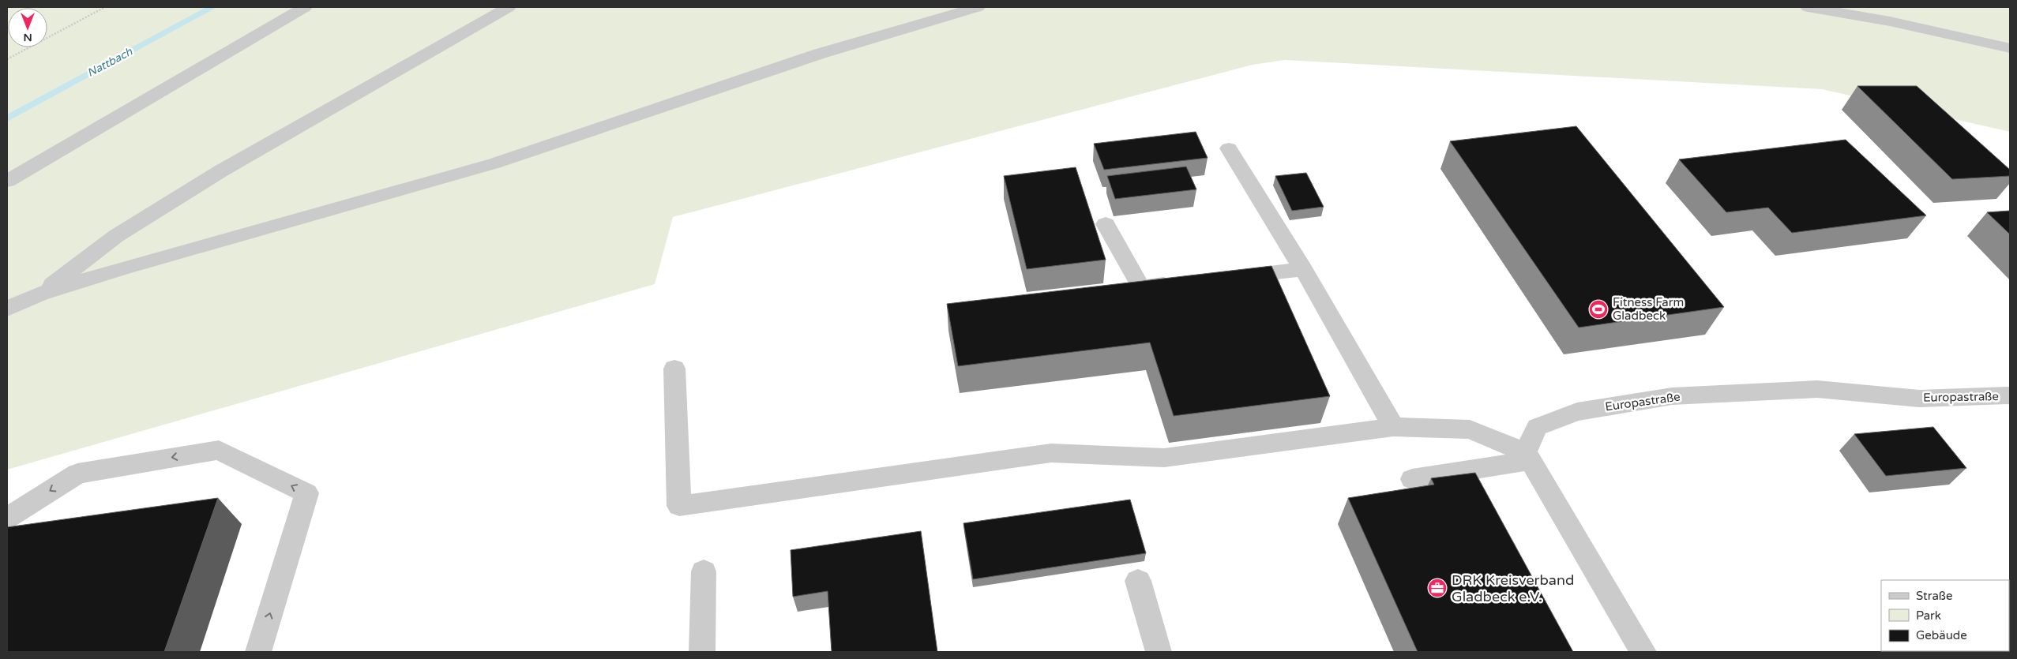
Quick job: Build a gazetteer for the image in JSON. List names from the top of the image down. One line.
{"streets":{"street":["Europastraße"]},"water":["Nattbach"],"places":{"sports":["Fitness Farm Gladbeck"],"office":["DRK Kreisverband Gladbeck e.V."]},"legend":["Straße","Park","Gebäude"],"north":"bottom"}
